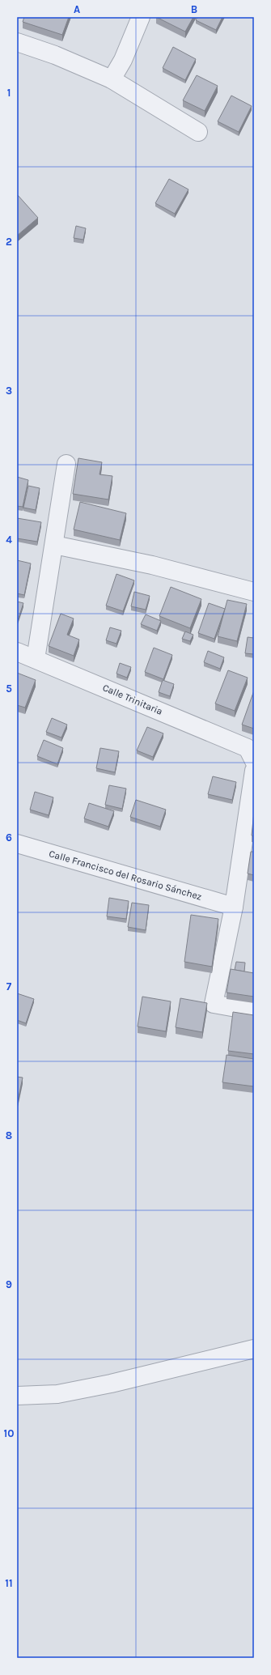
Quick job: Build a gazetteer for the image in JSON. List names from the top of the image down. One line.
{"streets":{"street":["Calle Trinitaria","Calle Francisco del Rosario Sánchez"]},"grid":{"columns":["A","B"],"rows":["1","2","3","4","5","6","7","8","9","10","11"]}}
